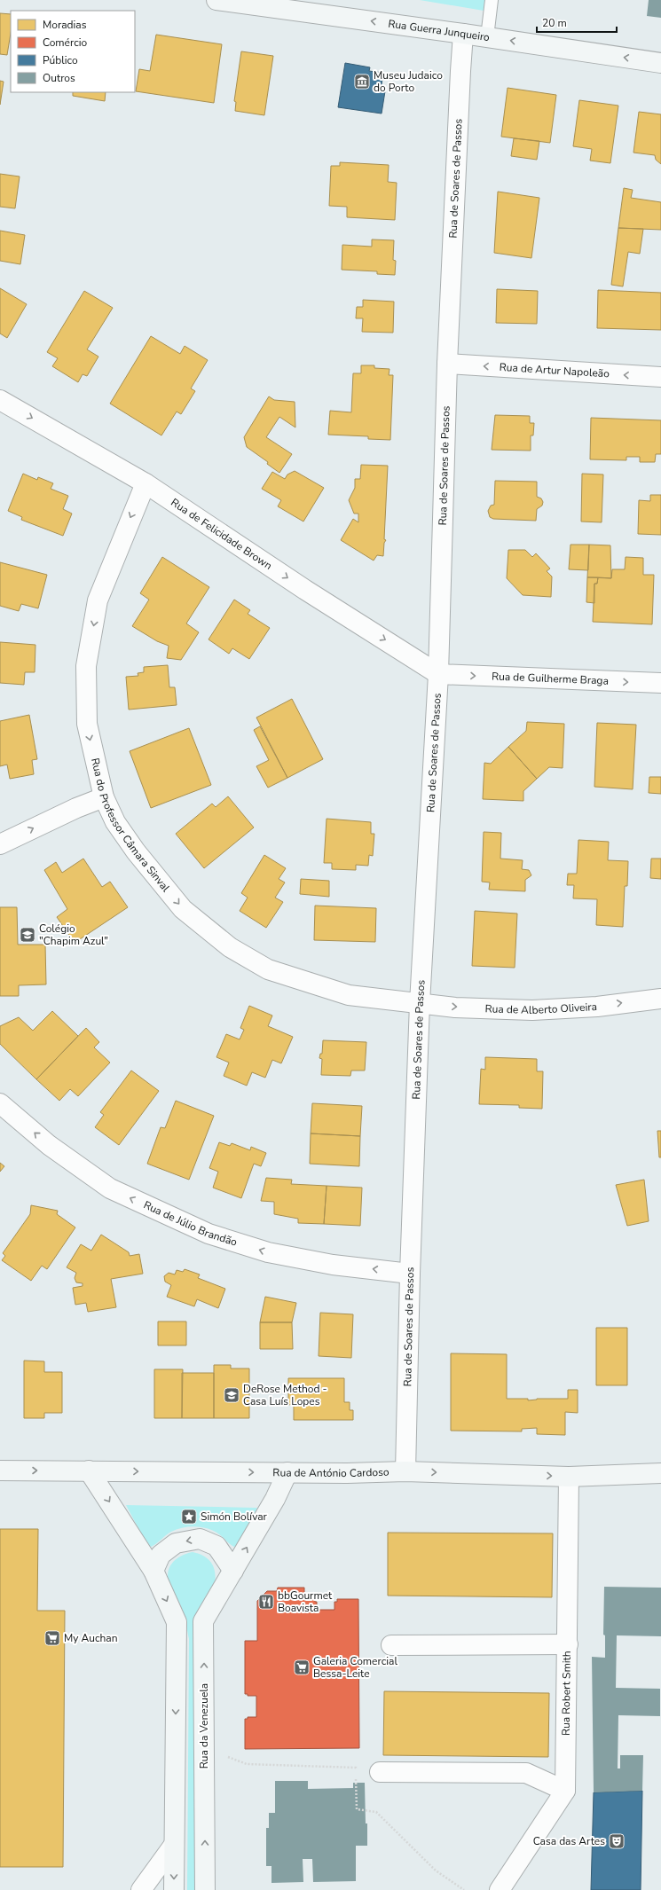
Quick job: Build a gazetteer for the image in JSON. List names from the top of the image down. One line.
{"streets":{"street":["Rua Guerra Junqueiro","Rua de Soares de Passos","Rua de Artur Napoleão","Rua de Felicidade Brown","Rua de Guilherme Braga","Rua do Professor Câmara Sinval","Rua de Alberto Oliveira","Rua de Júlio Brandão","Rua de António Cardoso","Rua Robert Smith","Rua da Venezuela"]},"crossings":[["Rua Guerra Junqueiro","Rua de Soares de Passos"],["Rua de Soares de Passos","Rua de Artur Napoleão"],["Rua de Soares de Passos","Rua de Felicidade Brown"],["Rua de Soares de Passos","Rua de Guilherme Braga"],["Rua de Soares de Passos","Rua do Professor Câmara Sinval"],["Rua de Soares de Passos","Rua de Alberto Oliveira"],["Rua de Soares de Passos","Rua de Júlio Brandão"],["Rua de Soares de Passos","Rua de António Cardoso"],["Rua de Felicidade Brown","Rua de Guilherme Braga"],["Rua de Felicidade Brown","Rua do Professor Câmara Sinval"],["Rua do Professor Câmara Sinval","Rua de Alberto Oliveira"],["Rua de António Cardoso","Rua Robert Smith"],["Rua de António Cardoso","Rua da Venezuela"]],"one_way":["Rua Guerra Junqueiro","Rua de Artur Napoleão","Rua de Felicidade Brown","Rua de Guilherme Braga","Rua do Professor Câmara Sinval","Rua de Alberto Oliveira","Rua de Júlio Brandão"],"places":{"museum":["Museu Judaico do Porto"],"school or university":["Colégio \"Chapim Azul\"","DeRose Method - Casa Luís Lopes"],"place":["Simón Bolívar"],"restaurant":["bbGourmet Boavista"],"supermarket":["My Auchan","Galeria Comercial Bessa-Leite"],"theatre":["Casa das Artes"]},"legend":["Moradias","Comércio","Público","Outros"],"scale_bar":"20 m"}
